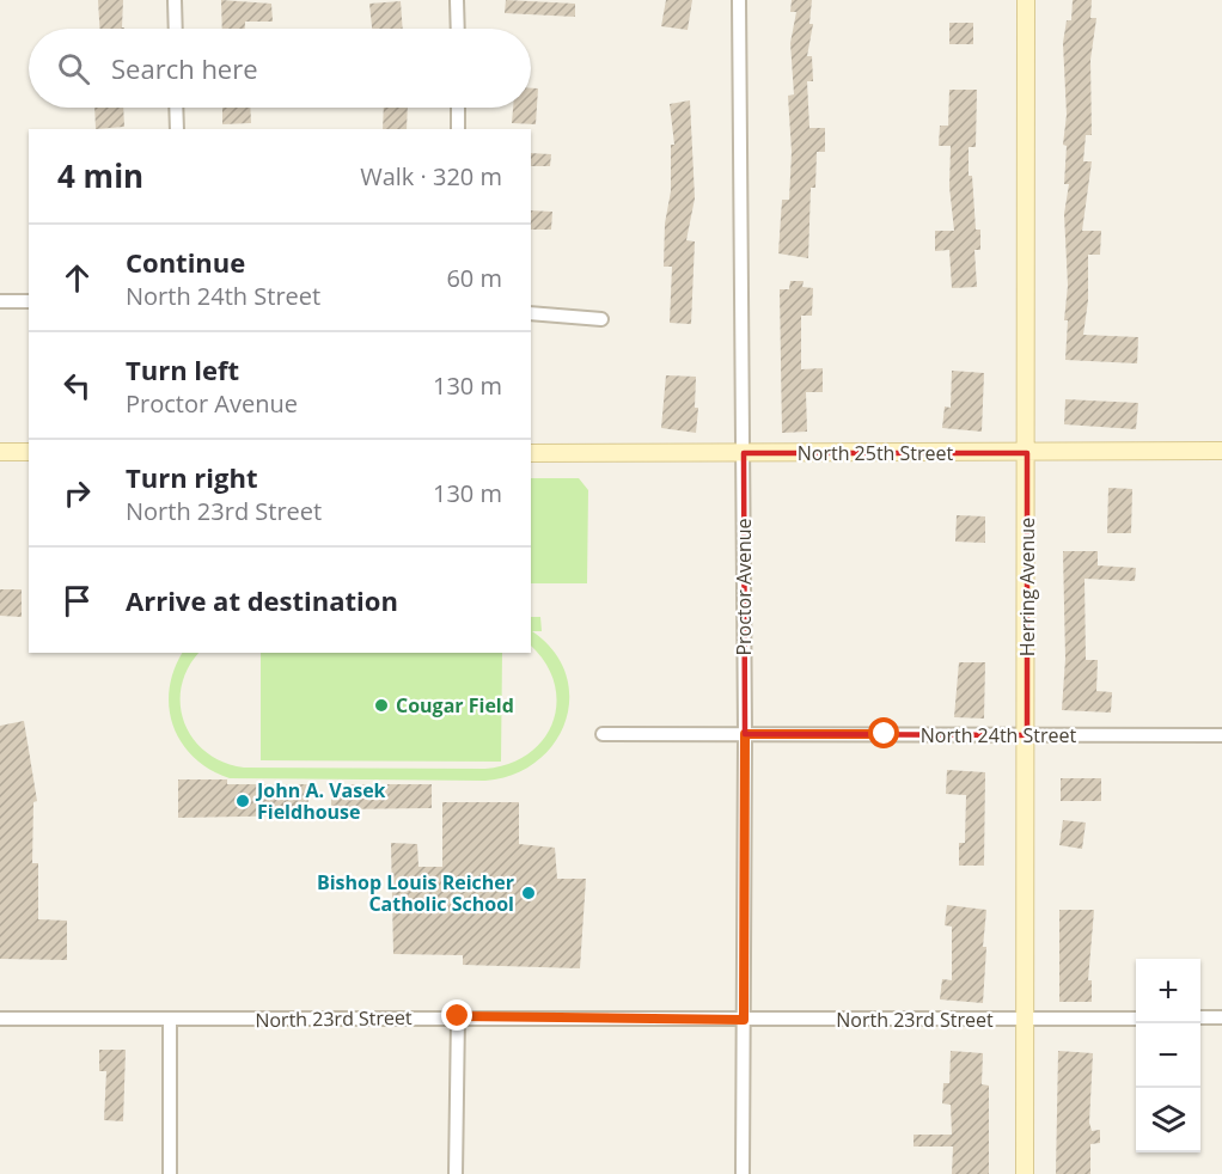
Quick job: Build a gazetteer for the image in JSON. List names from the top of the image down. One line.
{"streets":{"main road":["North 25th Street","Herring Avenue"],"street":["Proctor Avenue","North 24th Street","North 23rd Street"]},"crossings":[["North 25th Street","Proctor Avenue"],["North 25th Street","Herring Avenue"],["Proctor Avenue","North 24th Street"],["Proctor Avenue","North 23rd Street"],["Herring Avenue","North 24th Street"],["Herring Avenue","North 23rd Street"]],"places":["Cougar Field","John A. Vasek Fieldhouse","Bishop Louis Reicher Catholic School"],"page":{"search":"Search here","heading":["4 min","Walk · 320 m"],"list":[["Continue","North 24th Street","60 m"],["Turn left","Proctor Avenue","130 m"],["Turn right","North 23rd Street","130 m"],"Arrive at destination"],"map_buttons":["+","−"]}}
